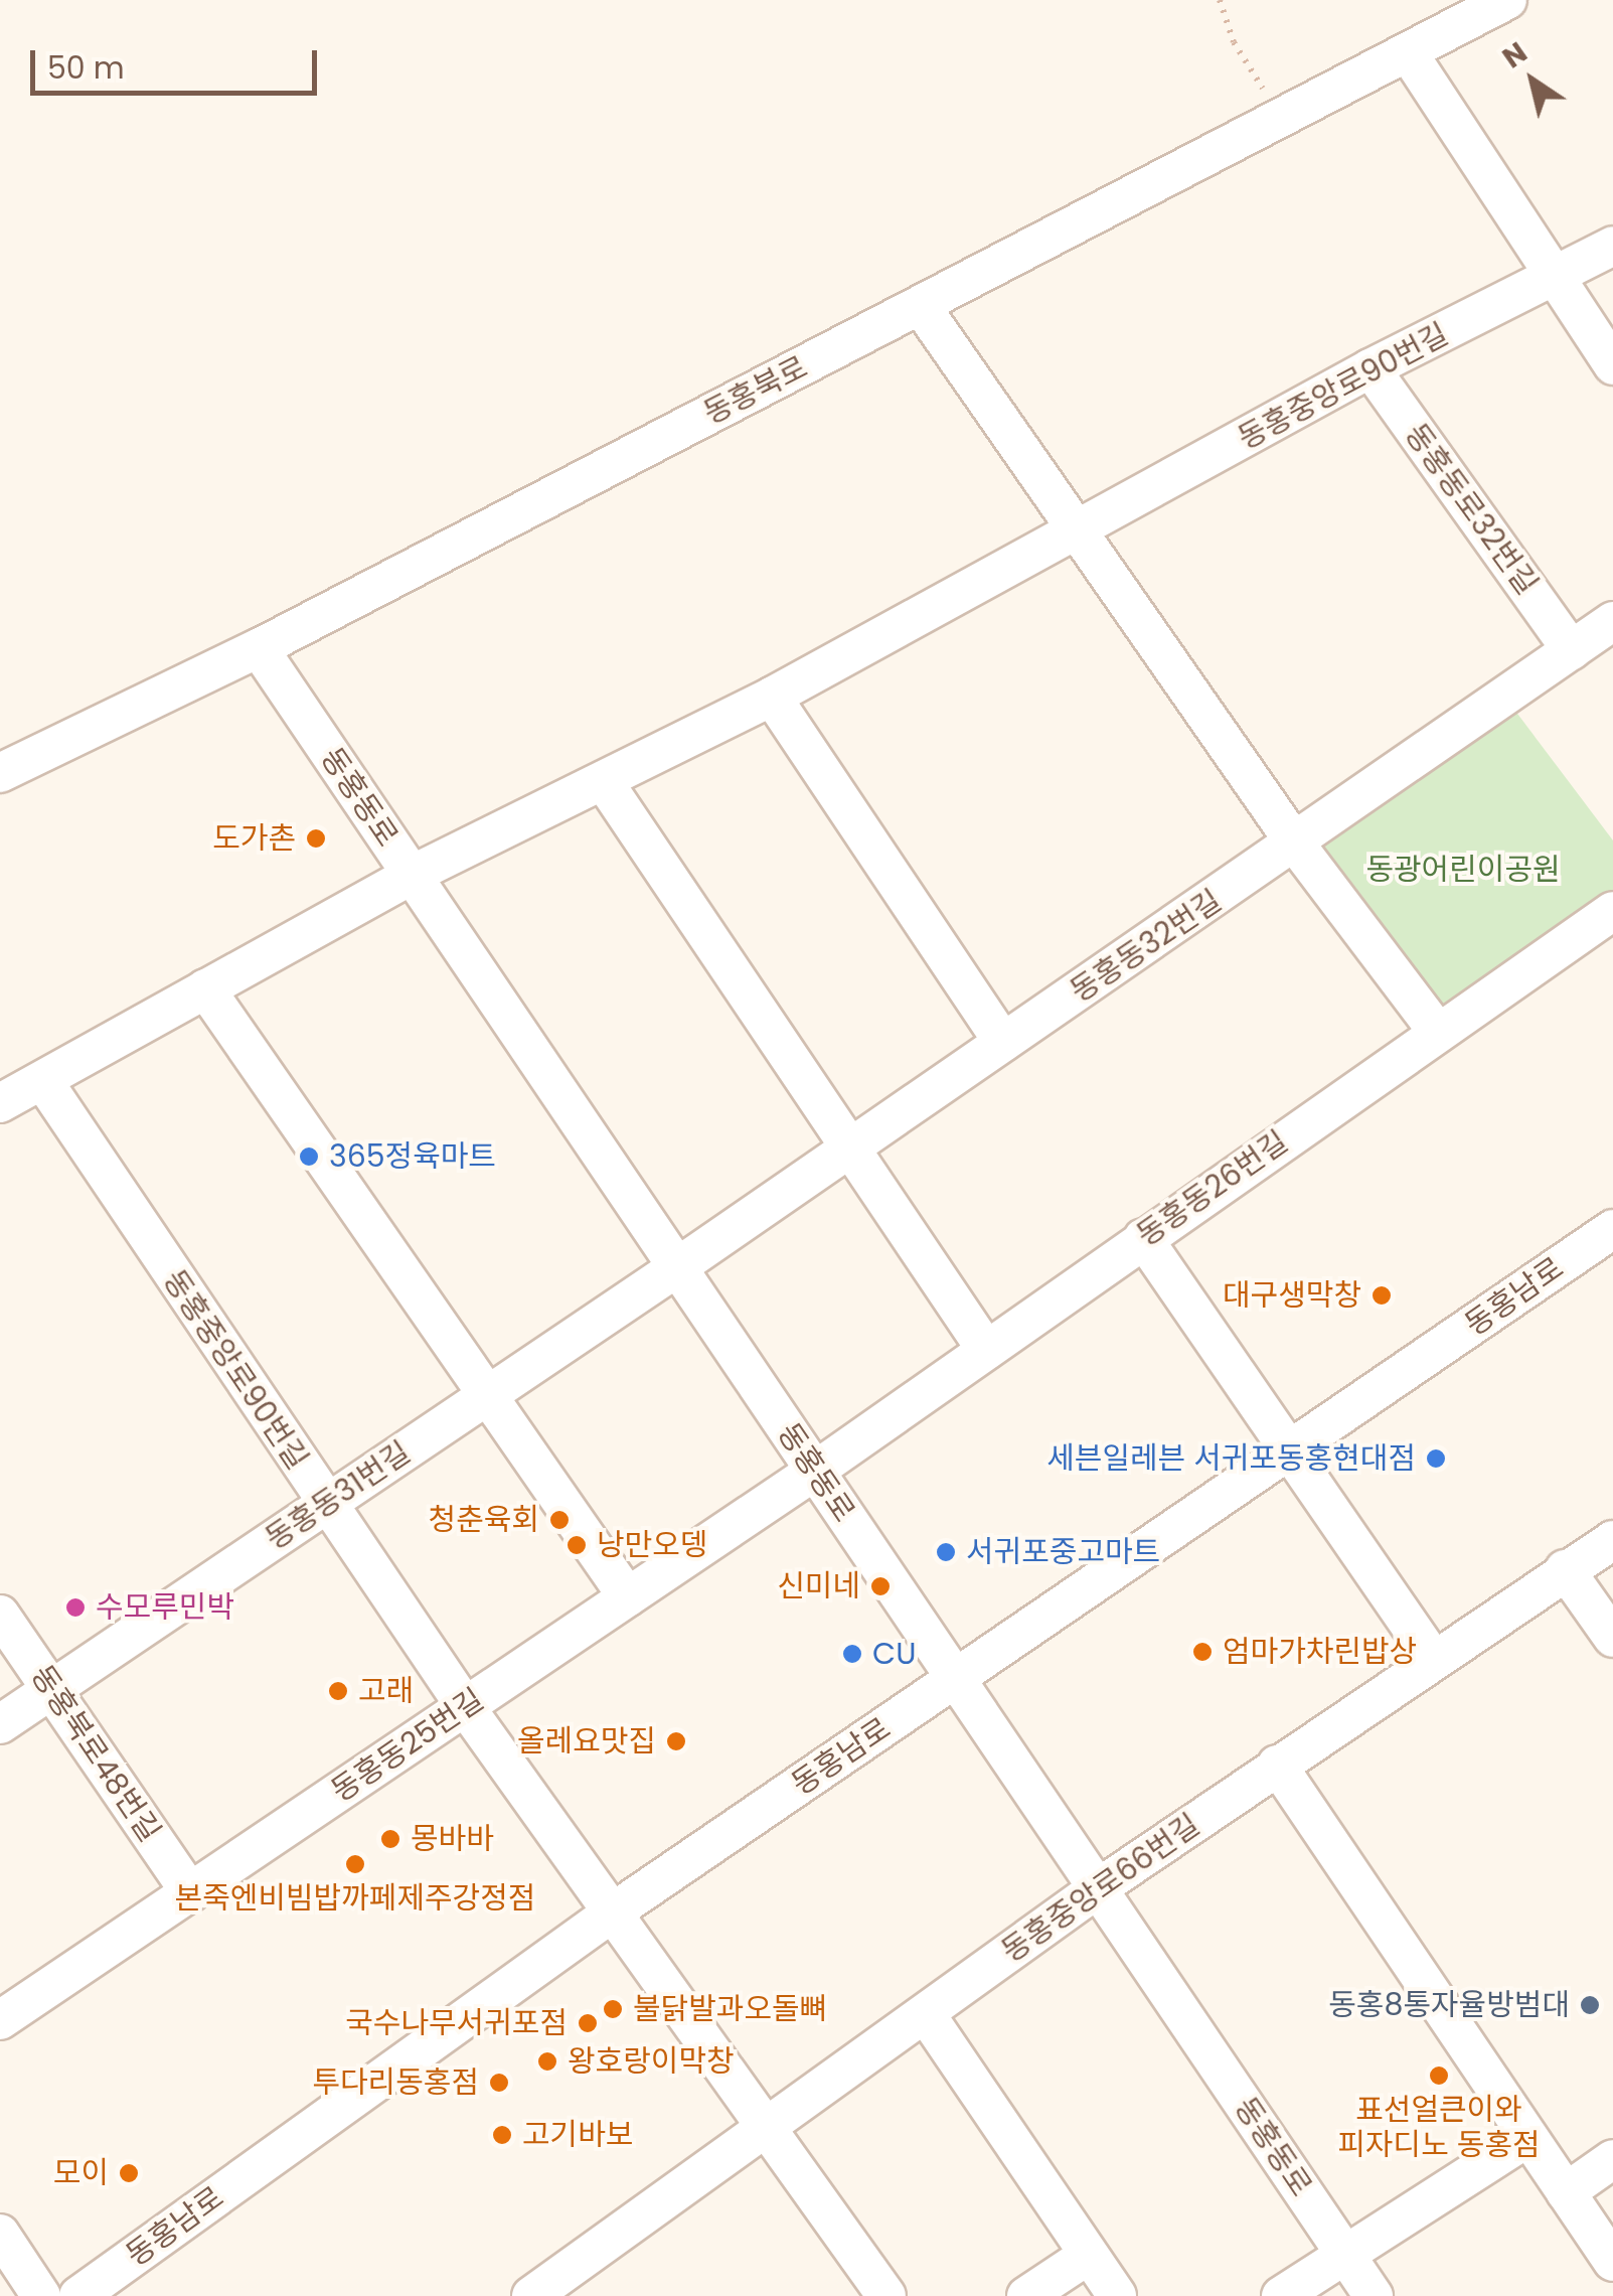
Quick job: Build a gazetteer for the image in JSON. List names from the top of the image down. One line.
{"streets":{"street":["동홍중앙로90번길","동홍북로","동홍동로32번길","동홍동로","동홍동32번길","동홍동26번길","동홍남로","동홍동31번길","동홍동25번길","동홍북로48번길","동홍중앙로66번길"]},"crossings":[["동홍중앙로90번길","동홍동로32번길"],["동홍중앙로90번길","동홍동로"],["동홍중앙로90번길","동홍남로"],["동홍중앙로90번길","동홍동31번길"],["동홍중앙로90번길","동홍동25번길"],["동홍중앙로90번길","동홍중앙로66번길"],["동홍북로","동홍동로"],["동홍동로32번길","동홍동32번길"],["동홍동로","동홍동32번길"],["동홍동로","동홍동26번길"],["동홍동로","동홍남로"],["동홍동로","동홍동31번길"],["동홍동로","동홍동25번길"],["동홍동로","동홍중앙로66번길"],["동홍동32번길","동홍동31번길"],["동홍동26번길","동홍동25번길"],["동홍동31번길","동홍북로48번길"],["동홍동25번길","동홍북로48번길"]],"parks":["동광어린이공원"],"places":["도가촌","365정육마트","대구생막창","세븐일레븐 서귀포동홍현대점","청춘육회","낭만오뎅","서귀포중고마트","신미네","수모루민박","엄마가차린밥상","CU","고래","올레요맛집","몽바바","본죽엔비빔밥까페제주강정점","동홍8통자율방범대","불닭발과오돌뼈","국수나무서귀포점","왕호랑이막창","표선얼큰이와 피자디노 동홍점","투다리동홍점","고기바보","모이"],"scale_bar":"50 m","north":"top left"}
